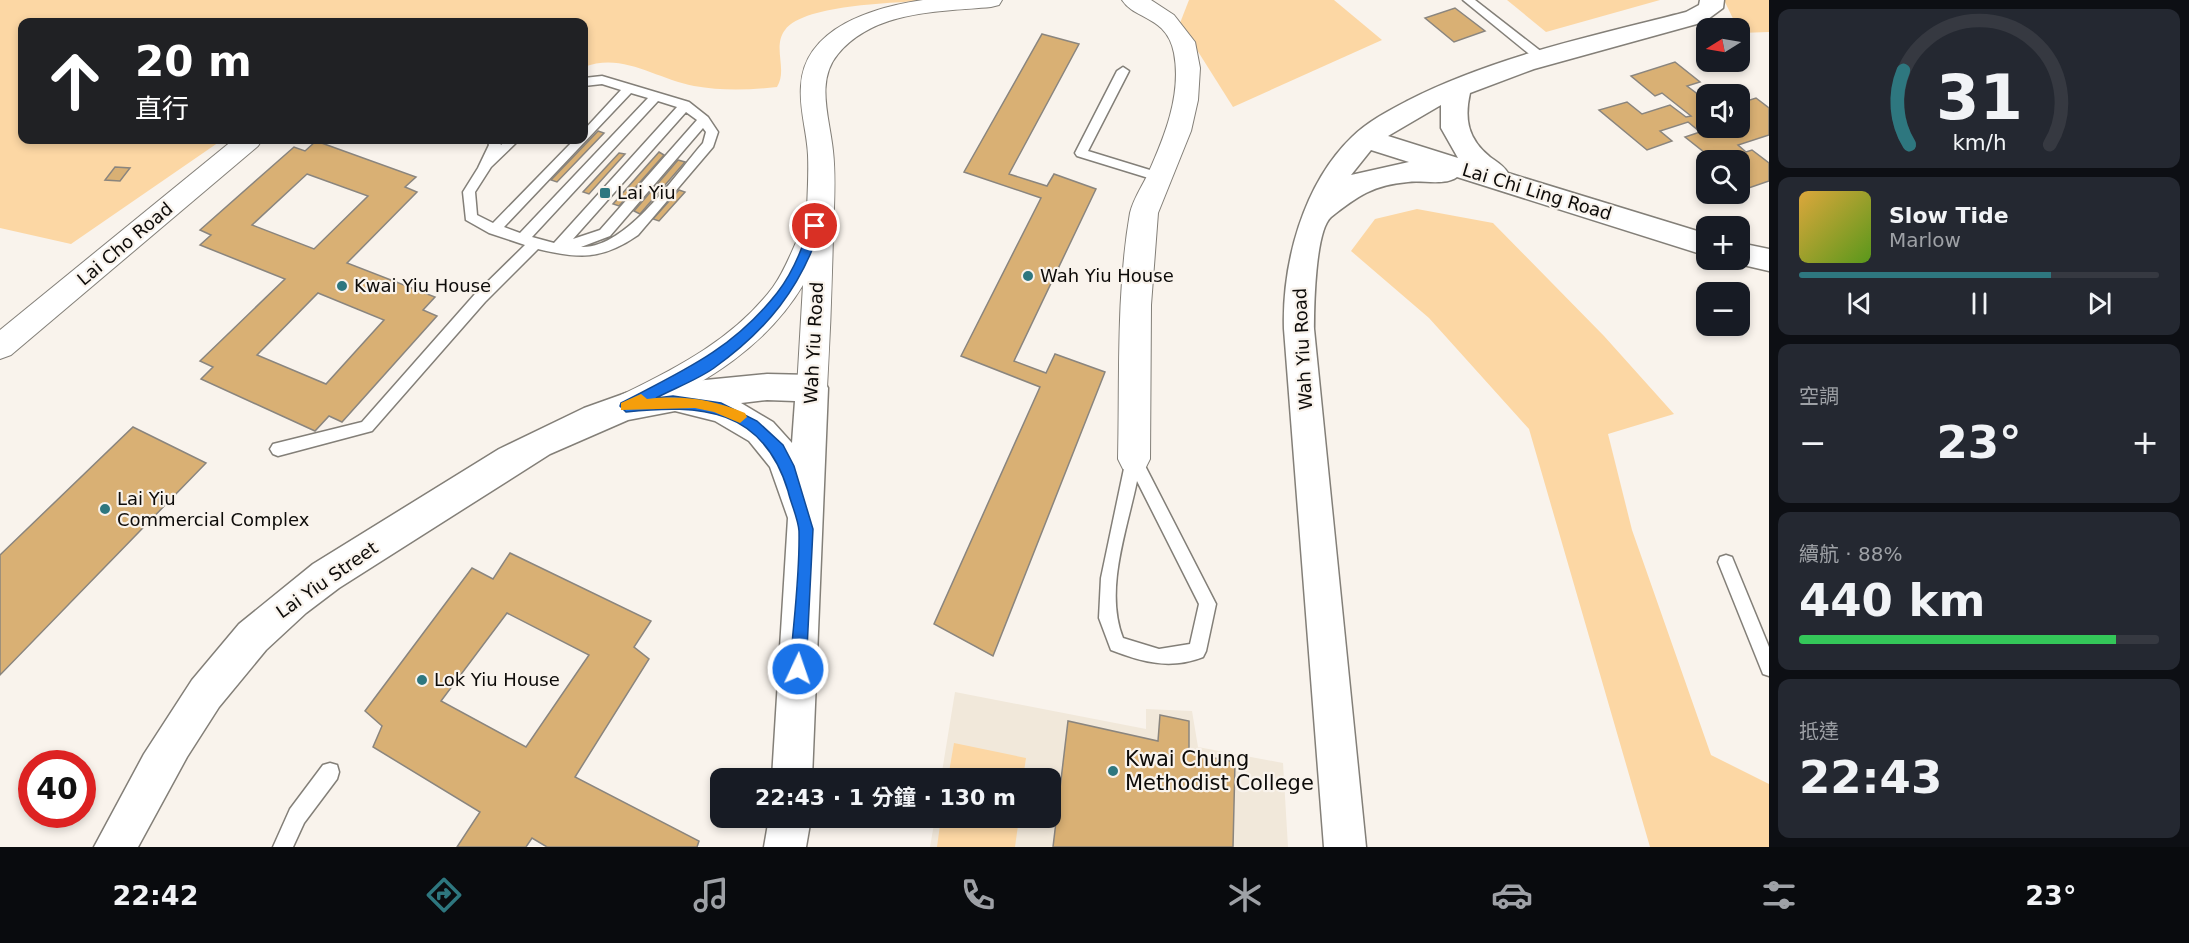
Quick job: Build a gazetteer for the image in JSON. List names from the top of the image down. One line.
{"streets":{"street":["Lai Chi Ling Road","Lai Cho Road","Wah Yiu Road","Lai Yiu Street"]},"crossings":[["Lai Chi Ling Road","Wah Yiu Road"],["Wah Yiu Road","Lai Yiu Street"]],"places":{"transit":["Lai Yiu"],"other":["Wah Yiu House","Kwai Yiu House","Lai Yiu Commercial Complex","Lok Yiu House","Kwai Chung Methodist College"]},"north":"left","page":{"map_buttons":["+","−"],"turn":["20 m","直行"],"song":["Slow Tide","Marlow"],"tile":["空調",["續航 · 88%","440 km"],["抵達","22:43"]],"heat":["−","23°","+"],"limit":"40","trip":"22:43 · 1 分鐘 · 130 m","tabs":["22:42","23°"],"gauge":["31","km/h"]}}
